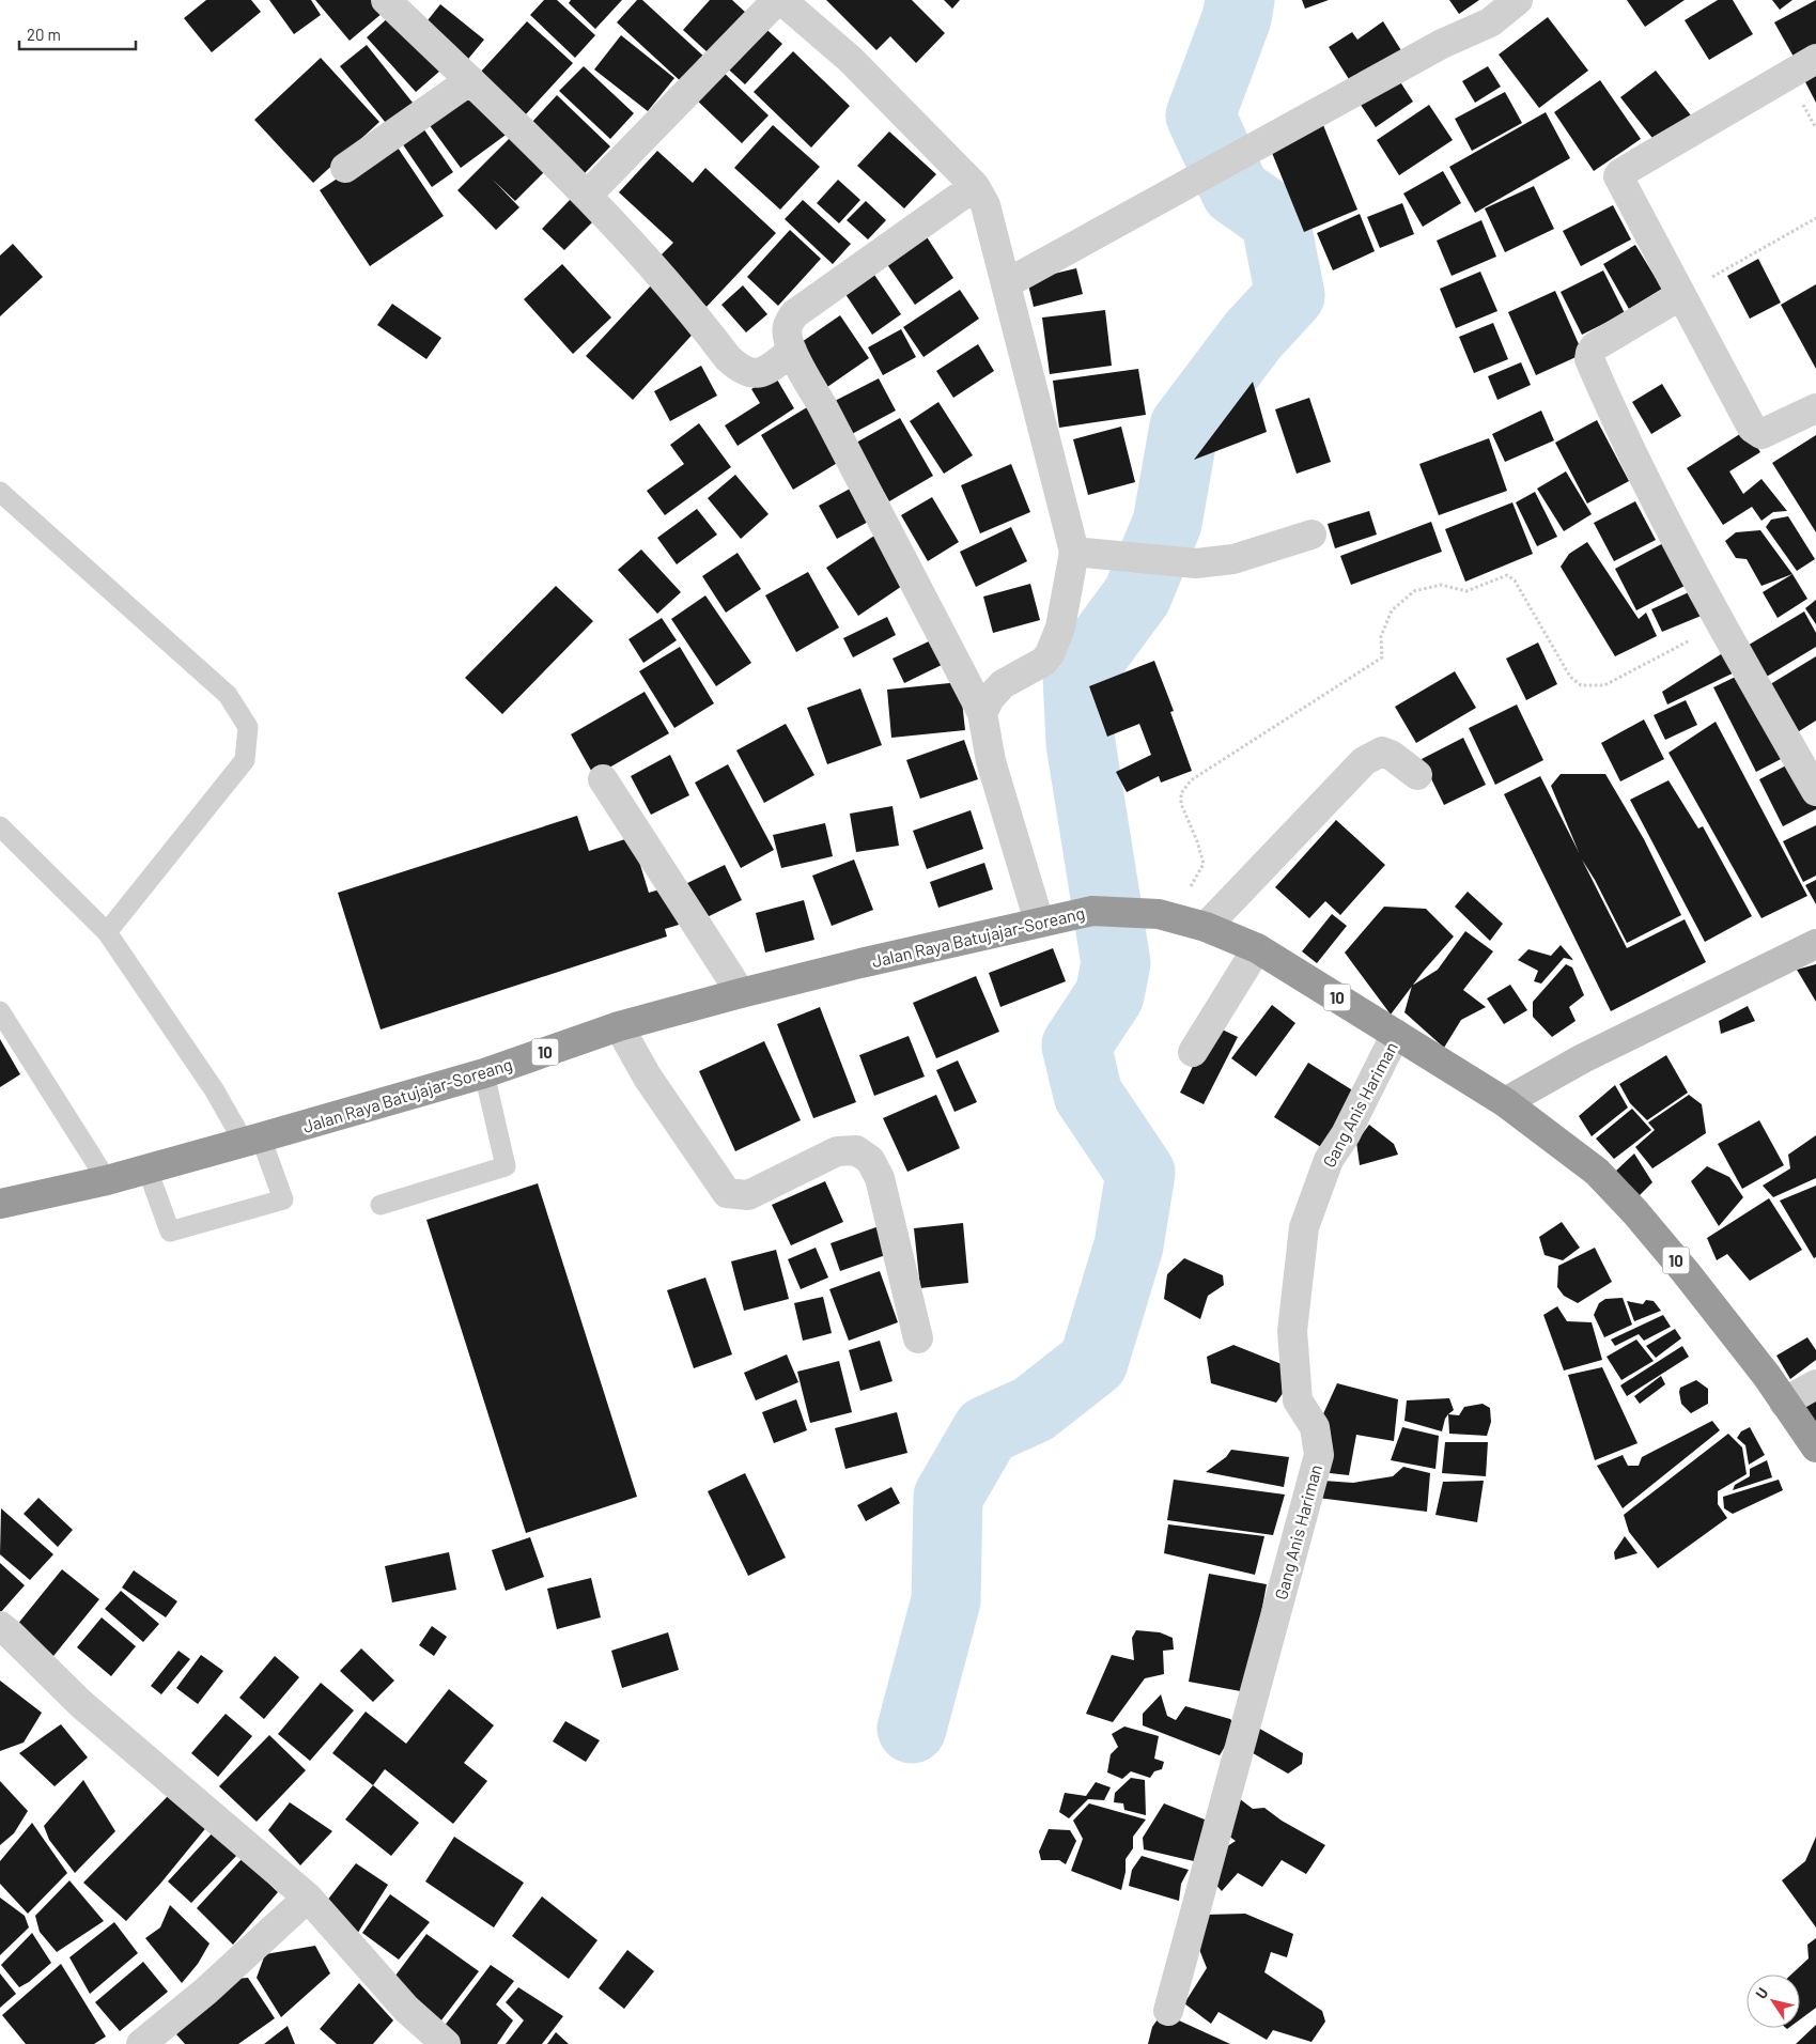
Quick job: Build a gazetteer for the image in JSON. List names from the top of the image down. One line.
{"streets":{"highway":["Jalan Raya Batujajar-Soreang","10"],"street":["Gang Anis Hariman"]},"crossings":[["Jalan Raya Batujajar-Soreang","Gang Anis Hariman"]],"scale_bar":"20 m","north":"top left"}
